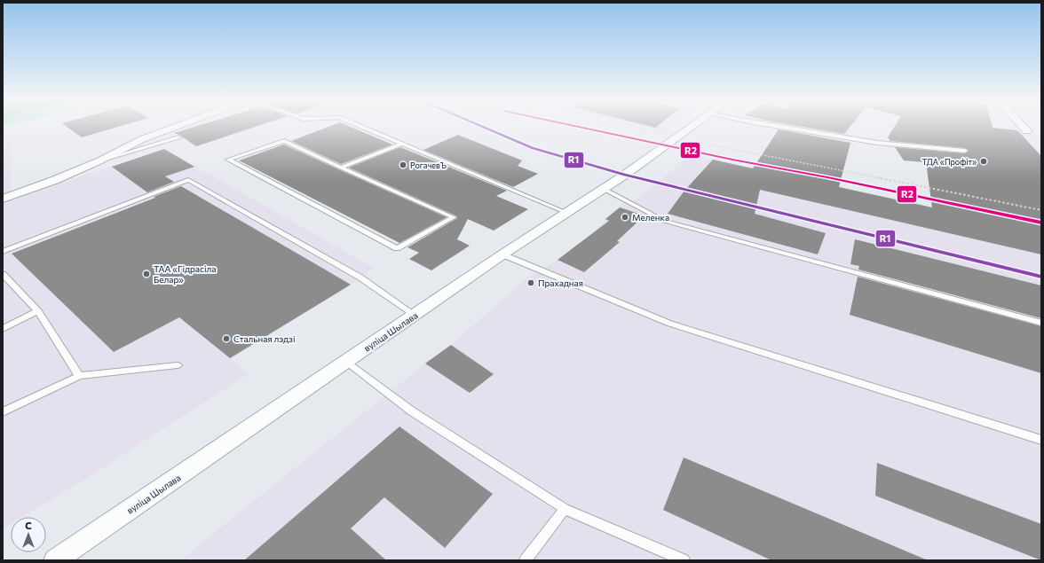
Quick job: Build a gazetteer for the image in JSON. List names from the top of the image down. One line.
{"streets":{"street":["вуліца Шылава"]},"places":["ТДА «Профіт»","РогачевЪ","Меленка","ТАА «Гідрасіла Белар»","Прахадная","Стальная лэдзі"],"lines":["transit line R1","transit line R2"],"north":"top"}
